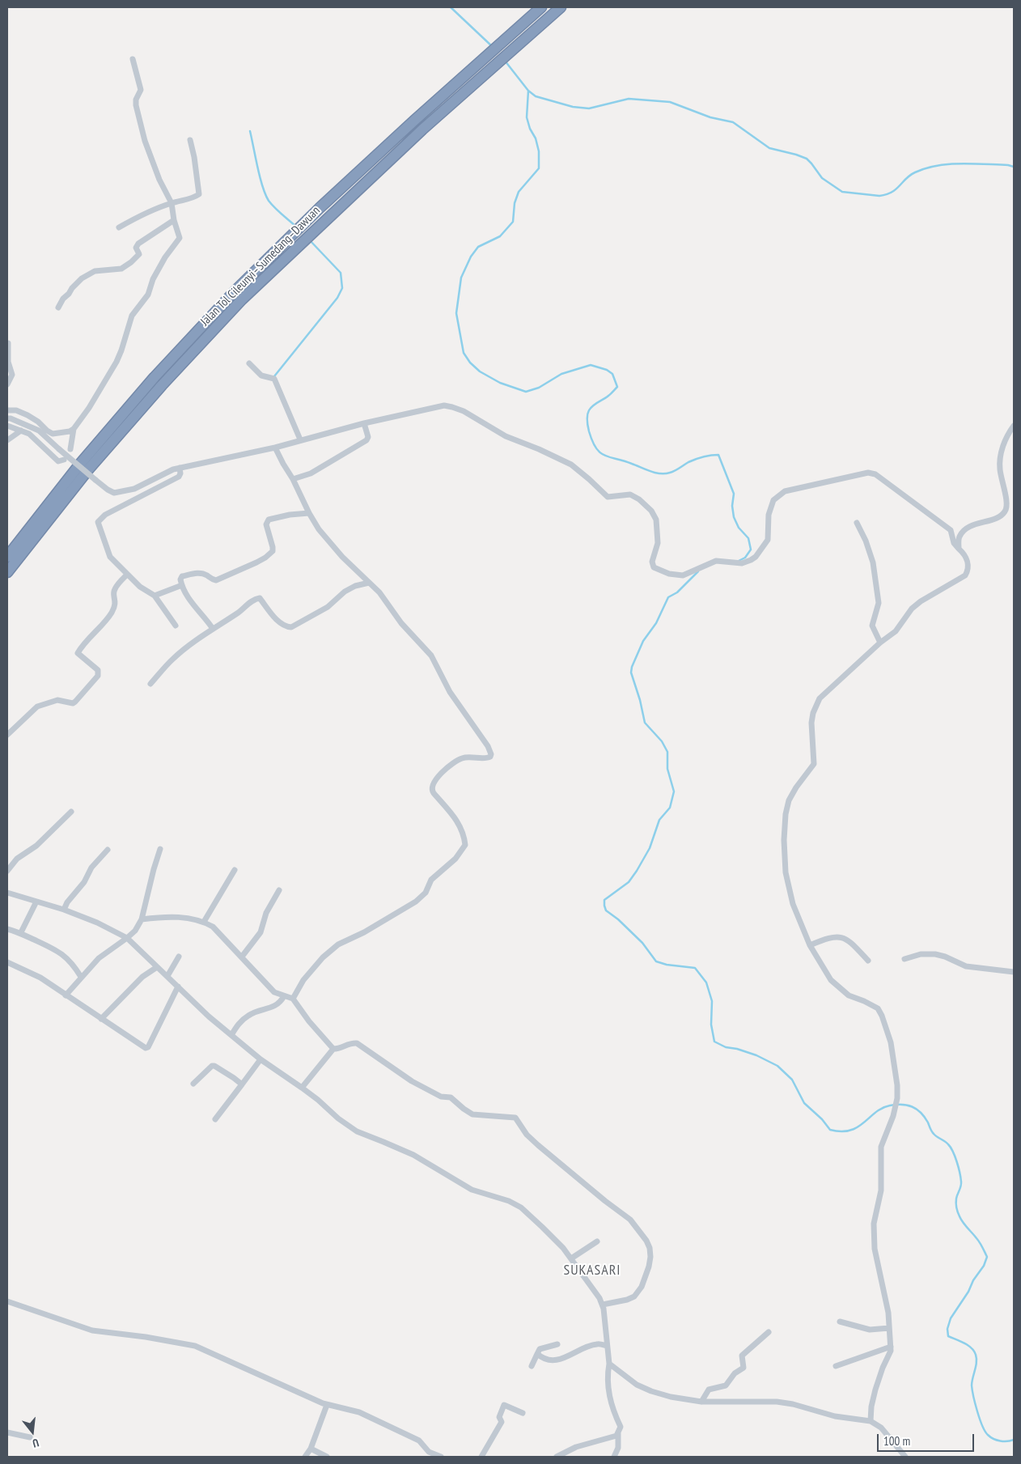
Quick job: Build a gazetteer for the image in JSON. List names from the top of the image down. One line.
{"streets":{"highway":["Jalan Tol Cileunyi–Sumedang–Dawuan"]},"districts":["SUKASARI"],"scale_bar":"100 m","north":"bottom"}
